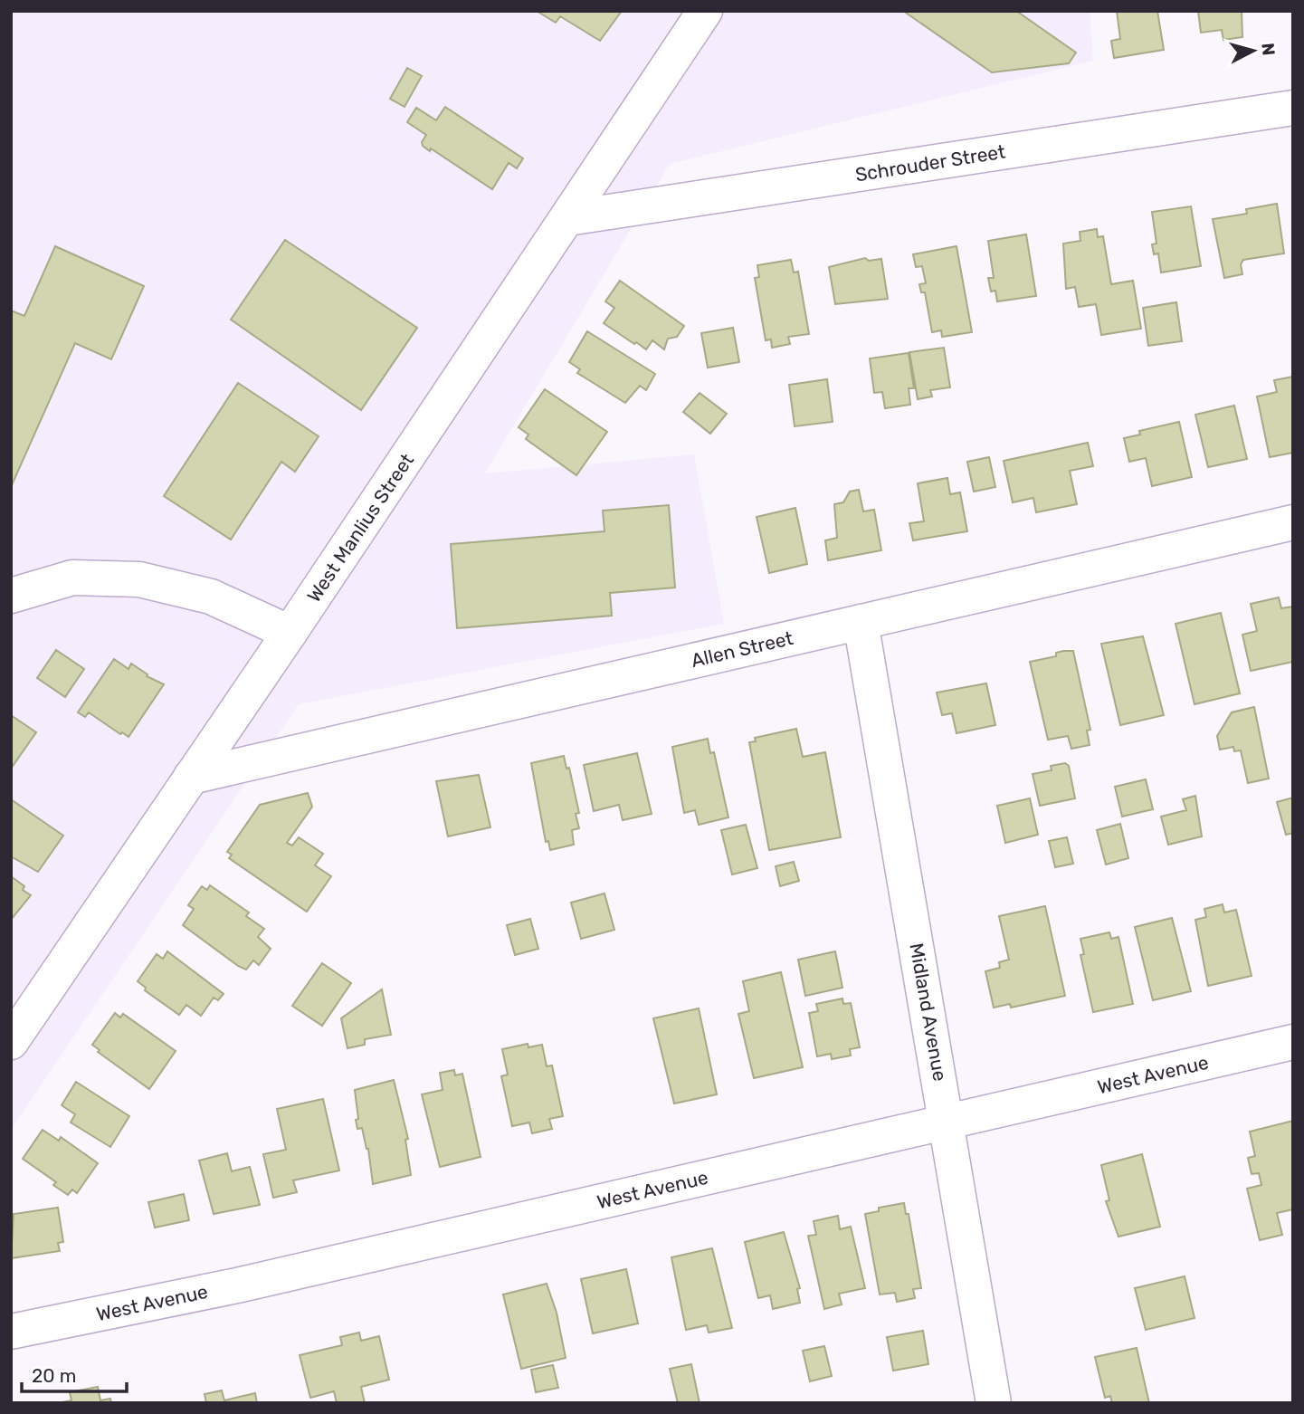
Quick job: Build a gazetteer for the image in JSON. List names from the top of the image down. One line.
{"streets":{"street":["Schrouder Street","West Manlius Street","Allen Street","Midland Avenue","West Avenue"]},"crossings":[["Schrouder Street","West Manlius Street"],["West Manlius Street","Allen Street"],["Allen Street","Midland Avenue"],["Midland Avenue","West Avenue"]],"scale_bar":"20 m","north":"right"}
